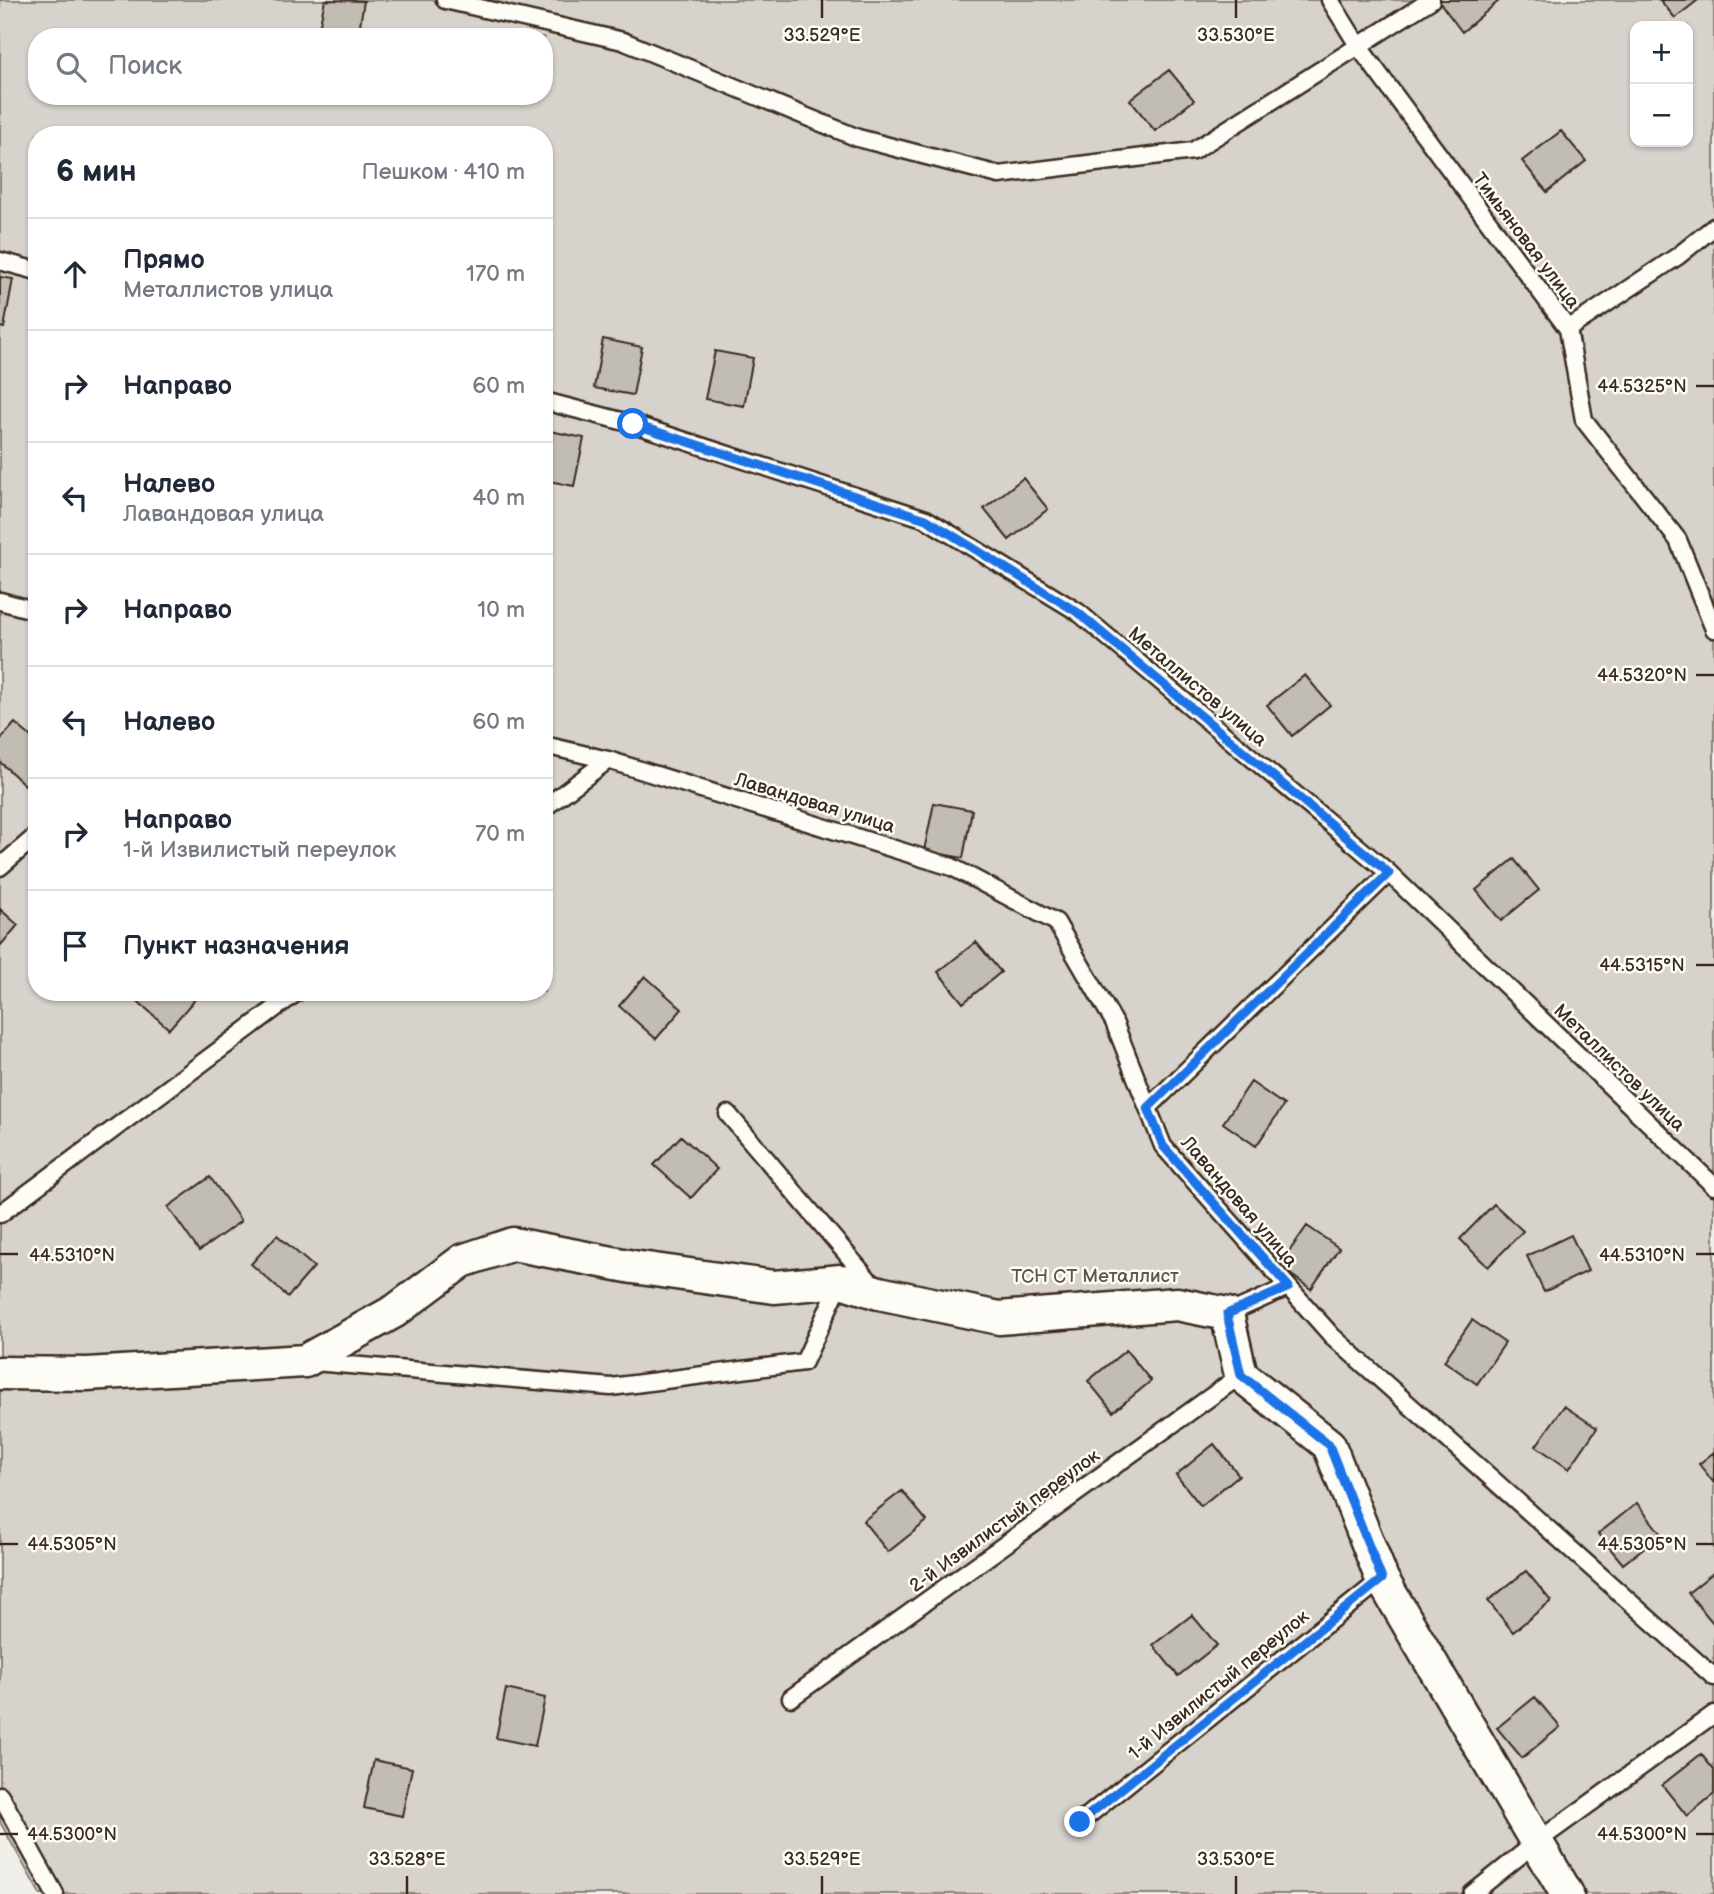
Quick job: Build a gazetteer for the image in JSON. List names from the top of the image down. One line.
{"streets":{"lane":["Тимьяновая улица","Металлистов улица","Лавандовая улица","2-й Извилистый переулок","1-й Извилистый переулок"]},"parks":["ТСН СТ Металлист"],"page":{"map_buttons":["+","−"],"search":"Поиск","heading":["6 мин","Пешком · 410 m"],"list":[["Прямо","Металлистов улица","170 m"],["Направо","60 m"],["Налево","Лавандовая улица","40 m"],["Направо","10 m"],["Налево","60 m"],["Направо","1-й Извилистый переулок","70 m"],"Пункт назначения"]},"coordinates":["33.529°E","33.530°E","44.5325°N","44.5320°N","44.5315°N","44.5310°N","44.5305°N","44.5300°N","33.528°E"]}
